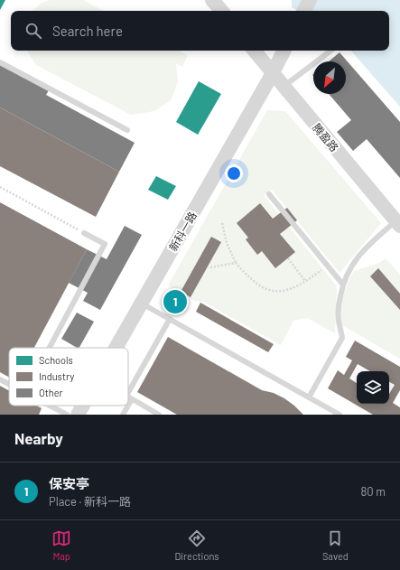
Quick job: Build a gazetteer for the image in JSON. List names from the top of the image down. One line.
{"streets":{"street":["腾盈路","新科一路"]},"crossings":[["腾盈路","新科一路"]],"legend":["Schools","Industry","Other"],"north":"bottom left","page":{"search":"Search here","pins":"1","heading":"Nearby","list":[{"mark":"1","name":"保安亭","note":"Place · 新科一路","value":"80 m"}],"nav":["Map","Directions","Saved"]}}
